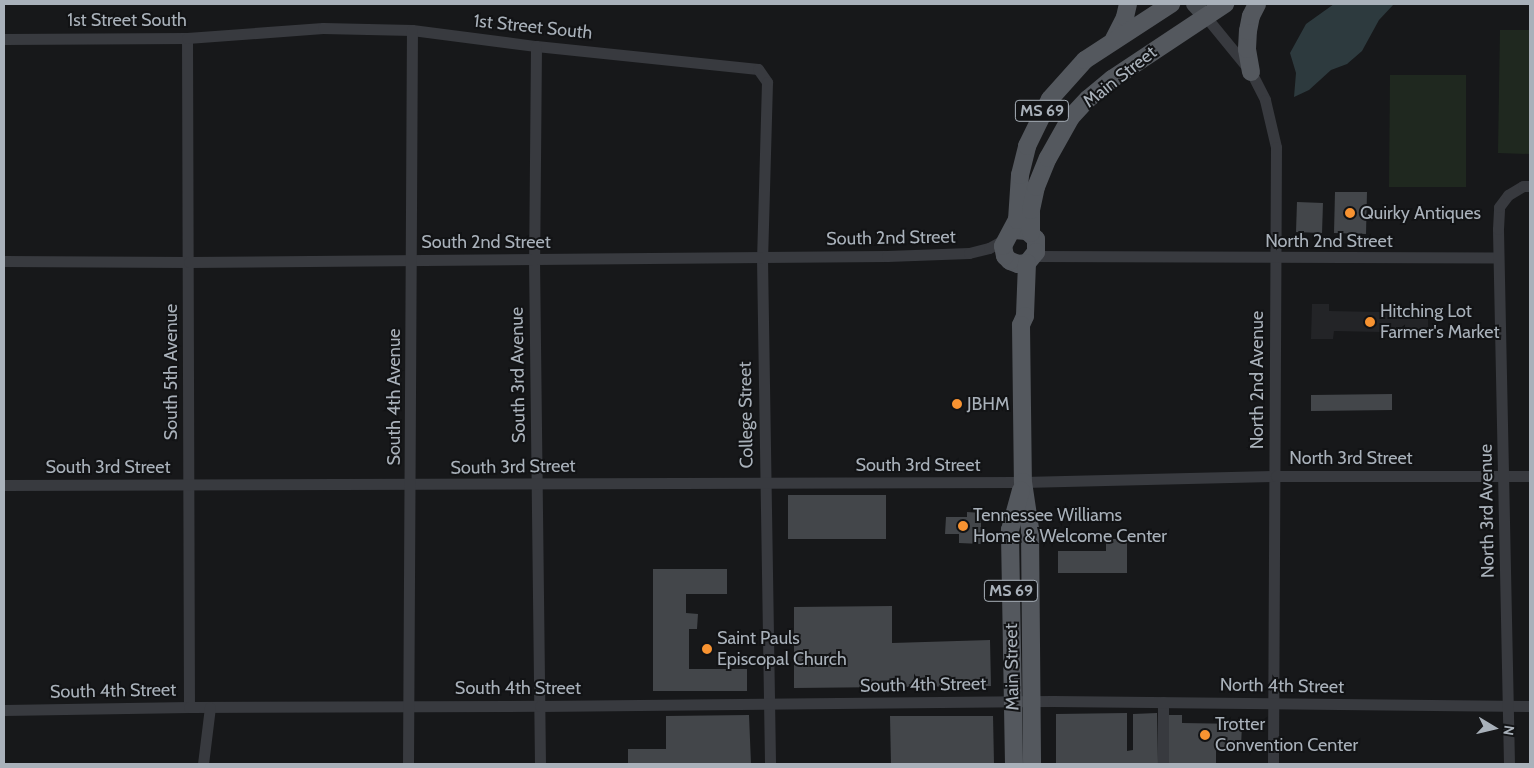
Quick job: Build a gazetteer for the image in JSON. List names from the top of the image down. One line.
{"streets":{"main road":["Main Street","MS 69"],"street":["1st Street South","South 2nd Street","North 2nd Street","South 5th Avenue","South 3rd Avenue","North 2nd Avenue","South 4th Avenue","College Street","North 3rd Street","South 3rd Street","North 3rd Avenue","South 4th Street","North 4th Street"]},"crossings":[["1st Street South","South 5th Avenue"],["1st Street South","South 3rd Avenue"],["1st Street South","South 4th Avenue"],["1st Street South","College Street"],["Main Street","South 2nd Street"],["Main Street","North 2nd Street"],["Main Street","North 2nd Avenue"],["Main Street","North 3rd Street"],["Main Street","South 3rd Street"],["Main Street","South 4th Street"],["Main Street","North 4th Street"],["South 2nd Street","North 2nd Street"],["South 2nd Street","South 5th Avenue"],["South 2nd Street","South 3rd Avenue"],["South 2nd Street","South 4th Avenue"],["South 2nd Street","College Street"],["North 2nd Street","North 2nd Avenue"],["North 2nd Street","North 3rd Avenue"],["South 5th Avenue","South 3rd Street"],["South 5th Avenue","South 4th Street"],["South 3rd Avenue","South 3rd Street"],["South 3rd Avenue","South 4th Street"],["North 2nd Avenue","North 3rd Street"],["North 2nd Avenue","North 4th Street"],["South 4th Avenue","South 3rd Street"],["South 4th Avenue","South 4th Street"],["College Street","South 3rd Street"],["College Street","South 4th Street"],["North 3rd Street","South 3rd Street"],["North 3rd Street","North 3rd Avenue"],["North 3rd Avenue","North 4th Street"],["South 4th Street","North 4th Street"]],"places":["Quirky Antiques","Hitching Lot Farmer's Market","JBHM","Tennessee Williams Home & Welcome Center","Saint Pauls Episcopal Church","Trotter Convention Center"],"north":"right"}
